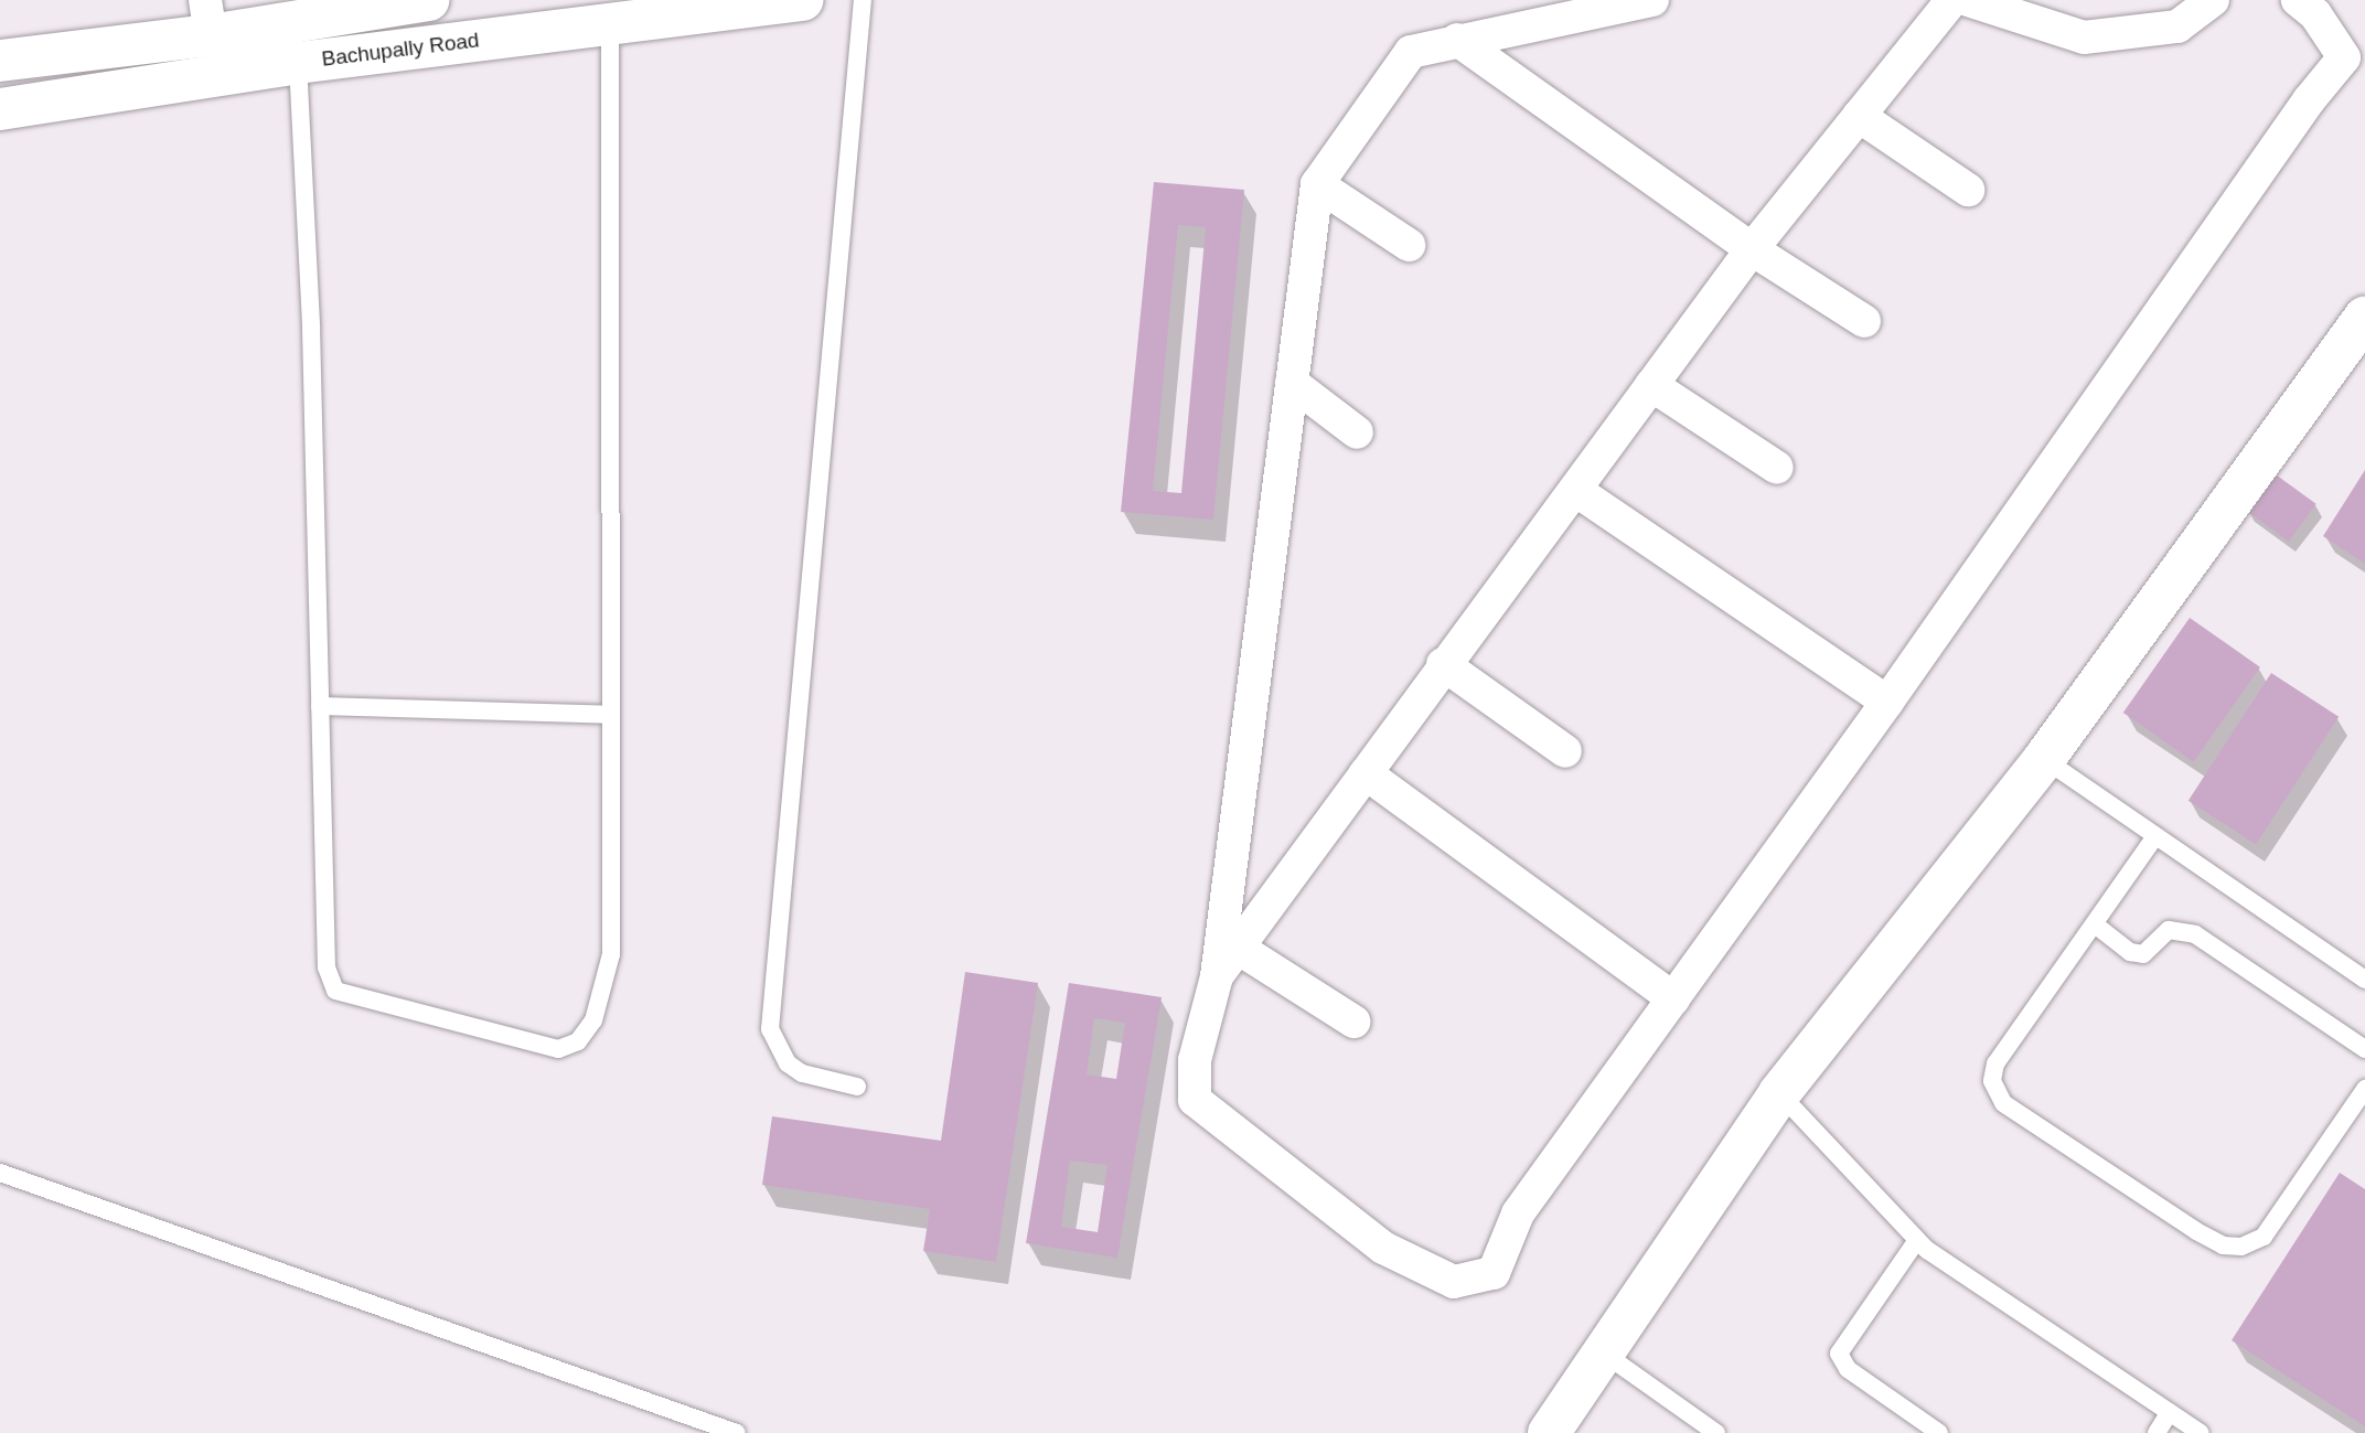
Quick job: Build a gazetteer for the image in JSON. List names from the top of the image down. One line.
{"streets":{"street":["Bachupally Road"]}}
